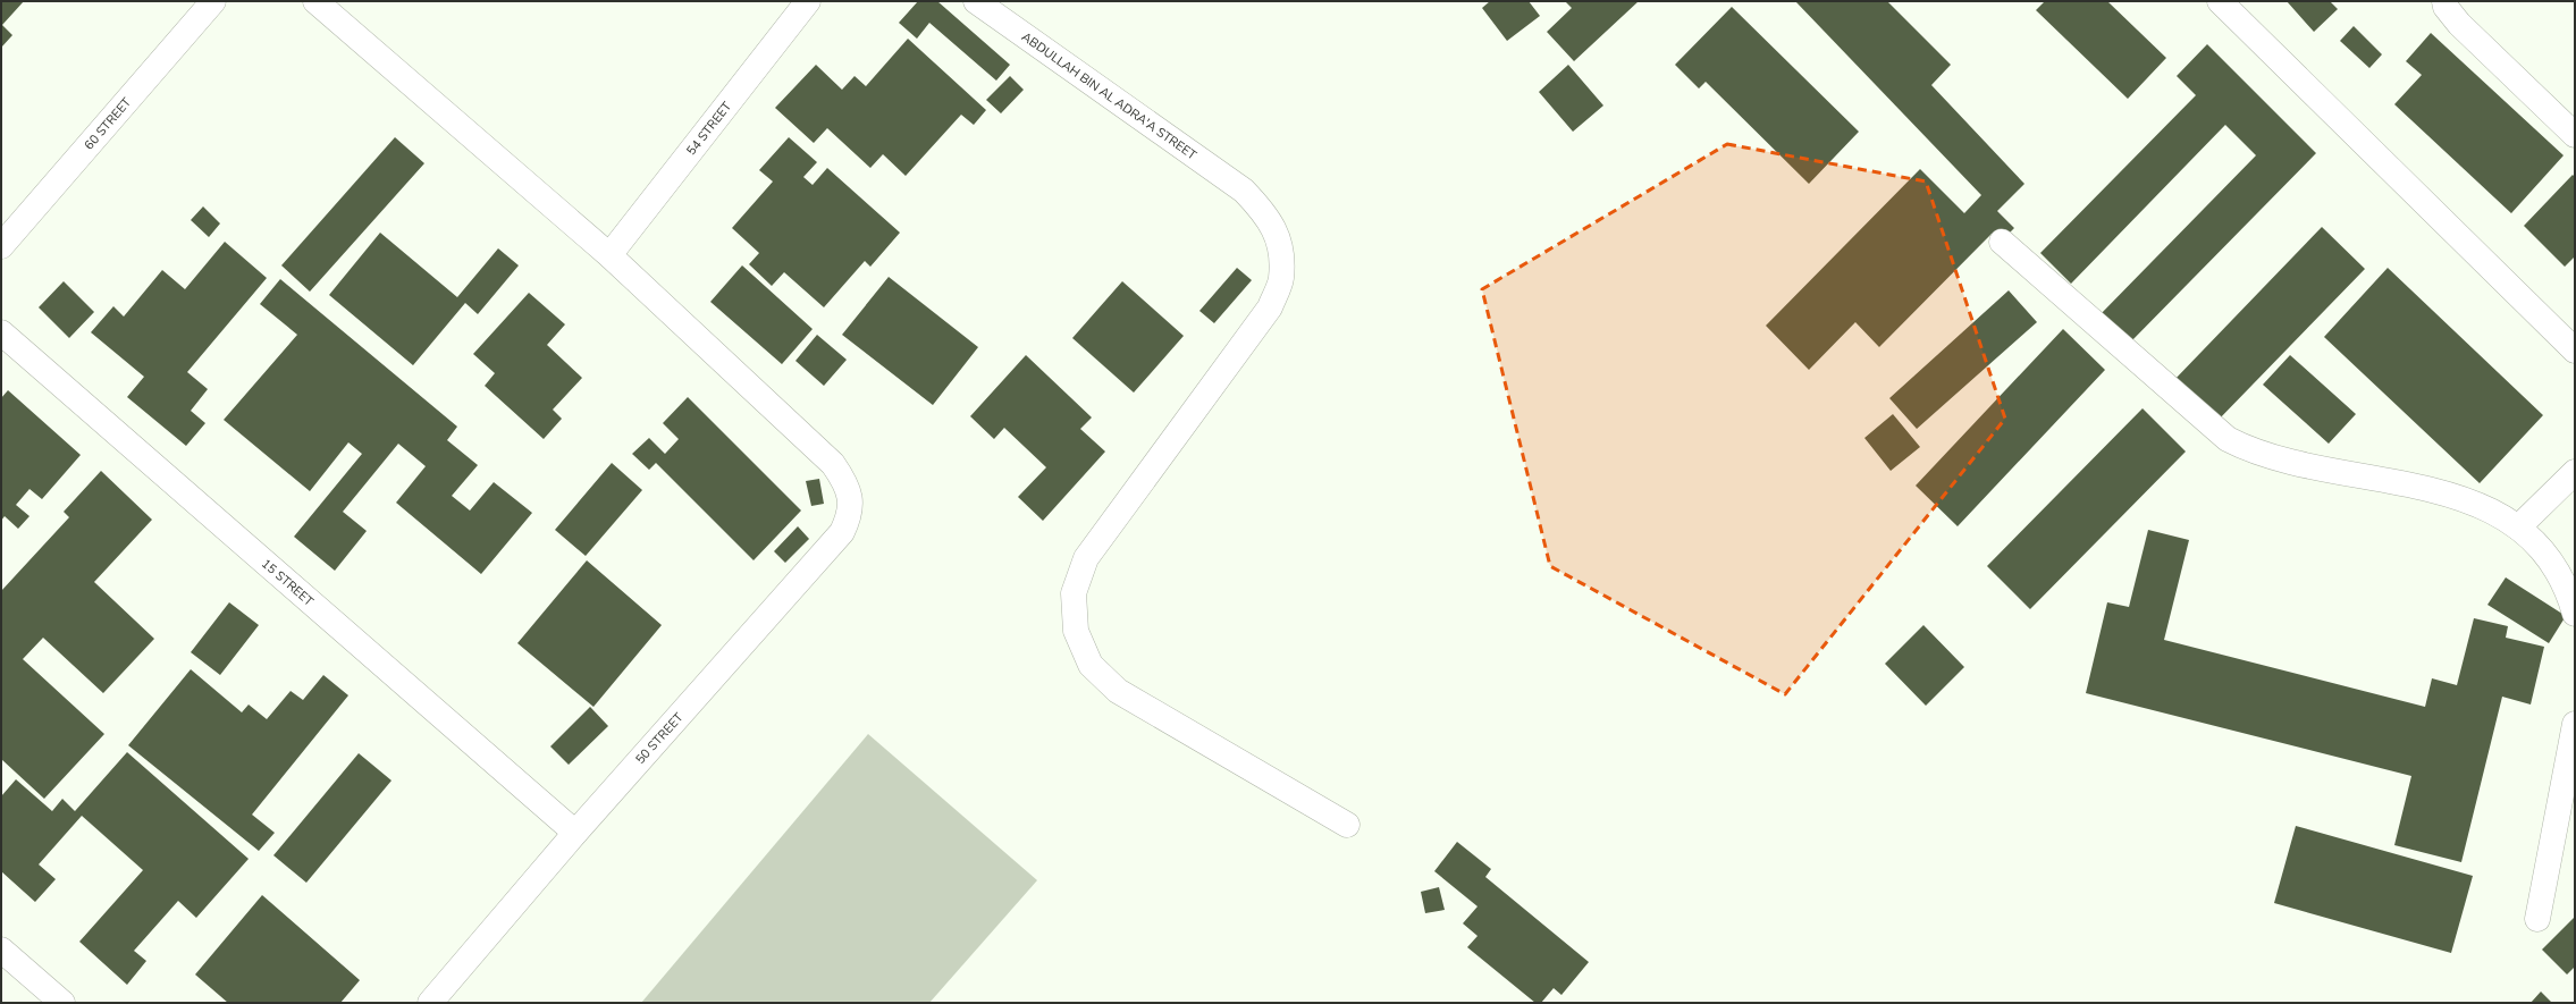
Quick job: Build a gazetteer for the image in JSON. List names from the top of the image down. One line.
{"streets":{"street":["ABDULLAH BIN AL ADRA'A STREET","60 STREET","54 STREET","15 STREET","50 STREET"]},"crossings":[["54 STREET","50 STREET"],["15 STREET","50 STREET"]]}
